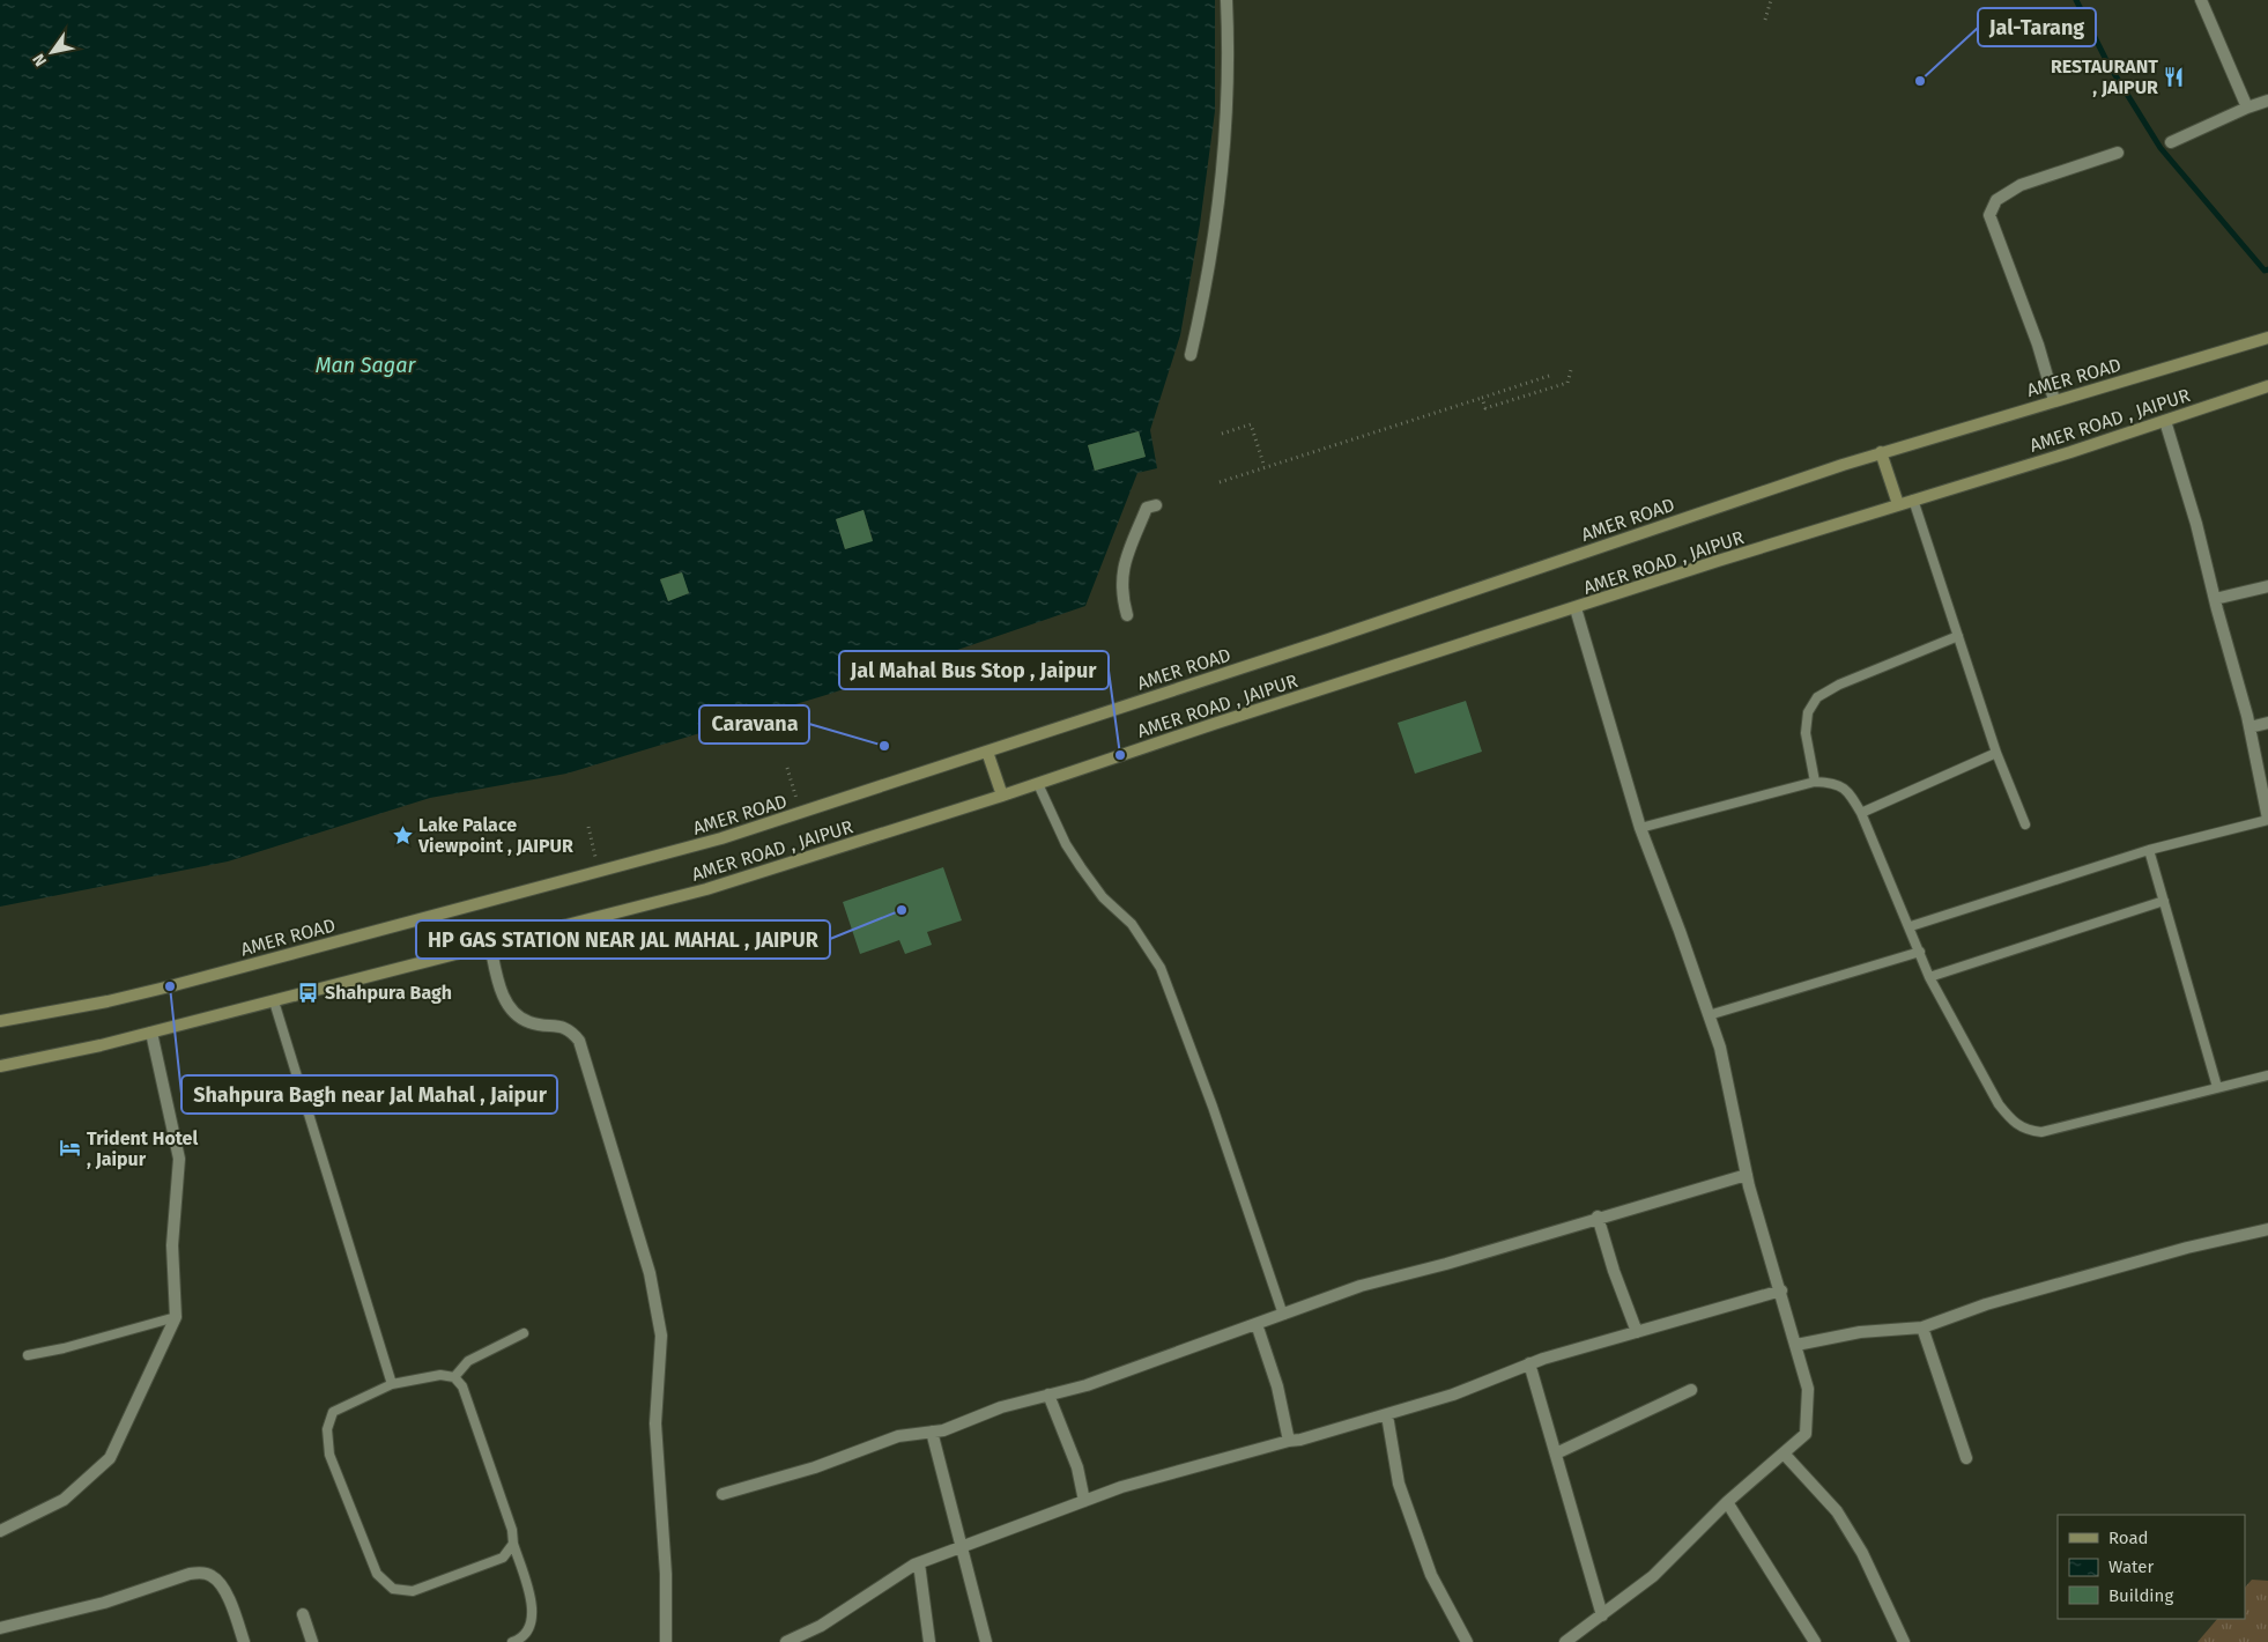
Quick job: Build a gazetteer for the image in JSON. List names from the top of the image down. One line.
{"streets":{"main road":["AMER ROAD","AMER ROAD , JAIPUR"]},"water":["Man Sagar"],"places":{"restaurant":["RESTAURANT , JAIPUR"],"other":["Jal-Tarang","Caravana","Jal Mahal Bus Stop , Jaipur","HP GAS STATION NEAR JAL MAHAL , JAIPUR","Shahpura Bagh near Jal Mahal , Jaipur"],"place":["Lake Palace Viewpoint , JAIPUR"],"bus stop":["Shahpura Bagh"],"hotel":["Trident Hotel , Jaipur"]},"legend":["Road","Water","Building"],"north":"bottom left"}
